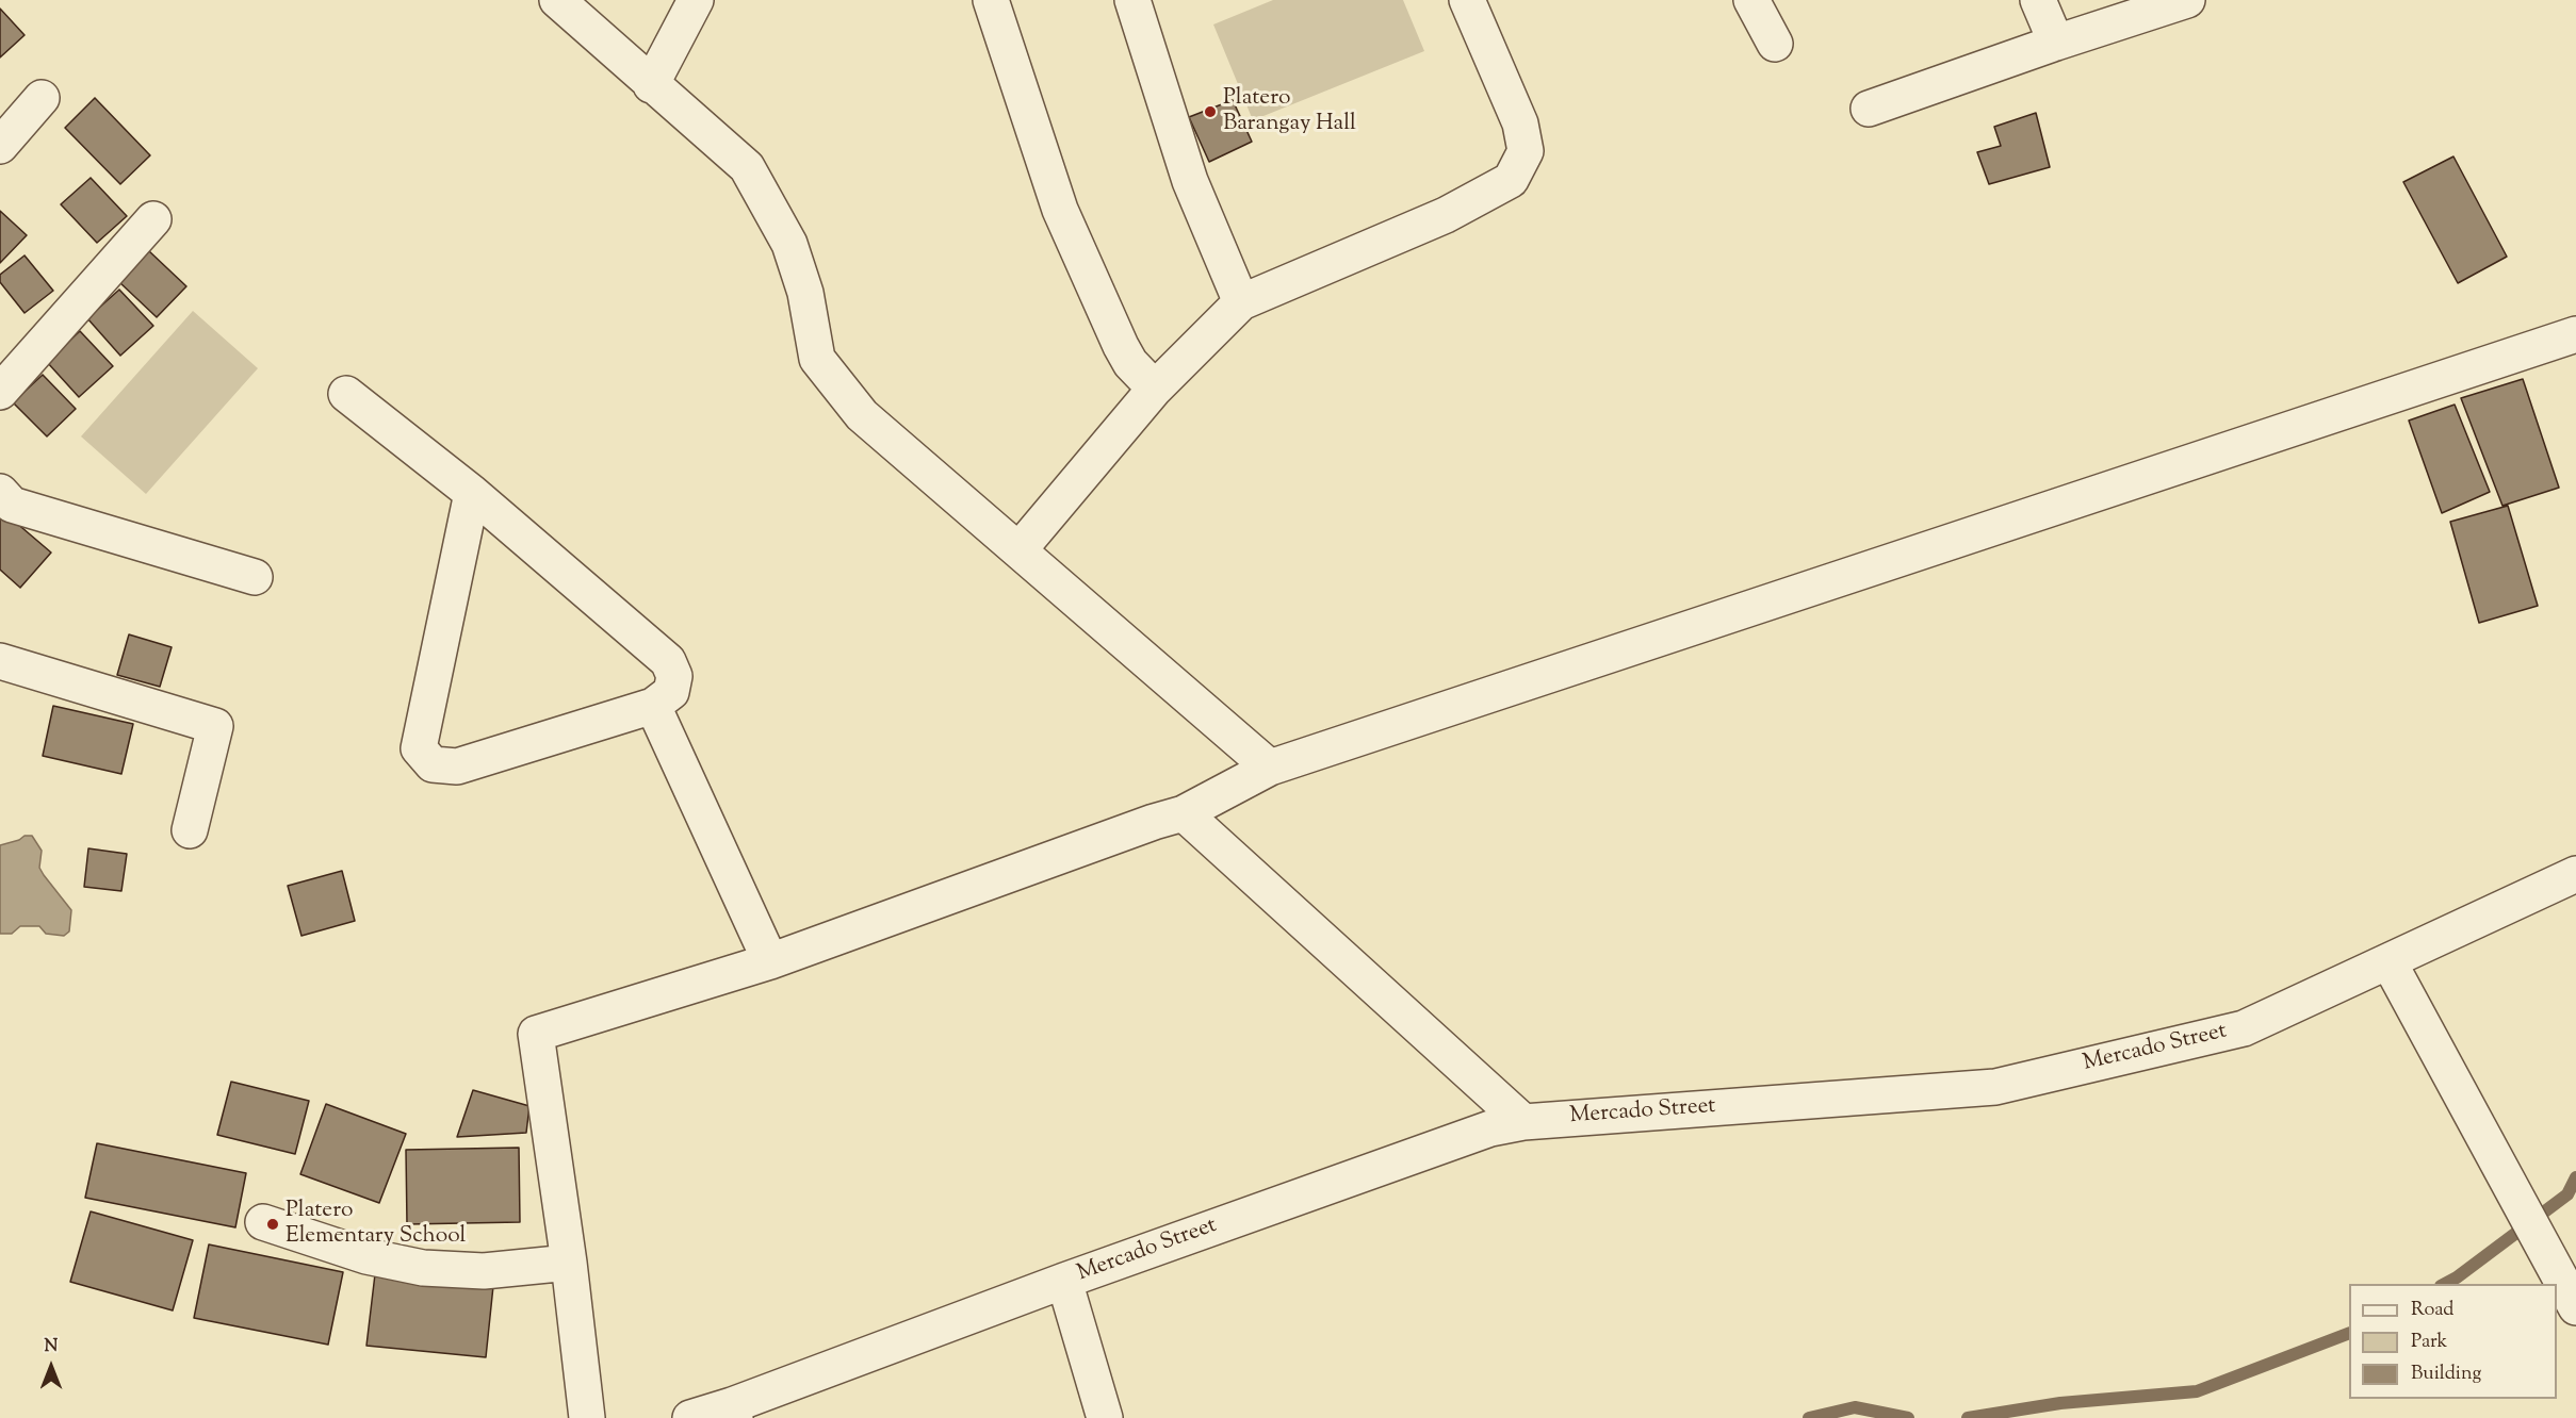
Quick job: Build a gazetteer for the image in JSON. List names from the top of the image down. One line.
{"streets":{"street":["Mercado Street"]},"places":["Platero Barangay Hall","Platero Elementary School"],"legend":["Road","Park","Building"],"north":"top"}
